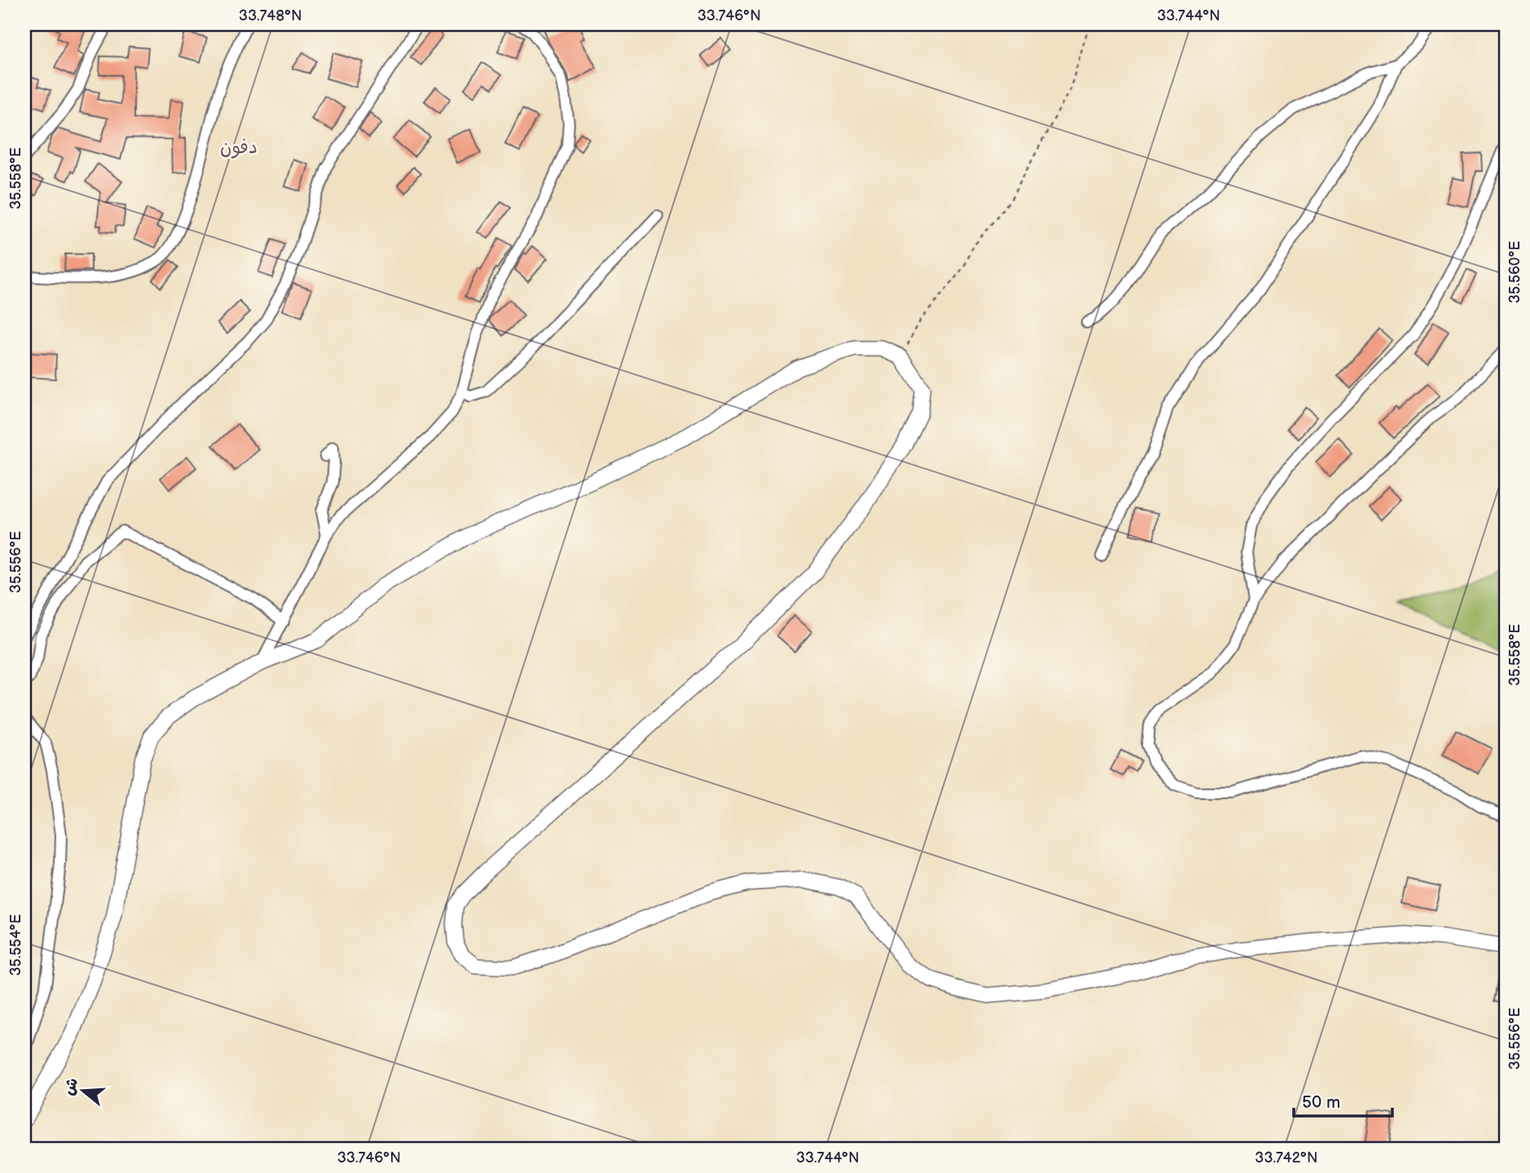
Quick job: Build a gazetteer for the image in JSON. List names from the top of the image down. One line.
{"districts":["دفون"],"scale_bar":"50 m","north":"left","coordinates":["33.748°N","33.746°N","33.744°N","35.558°E","35.560°E","35.556°E","35.554°E","33.742°N"]}
